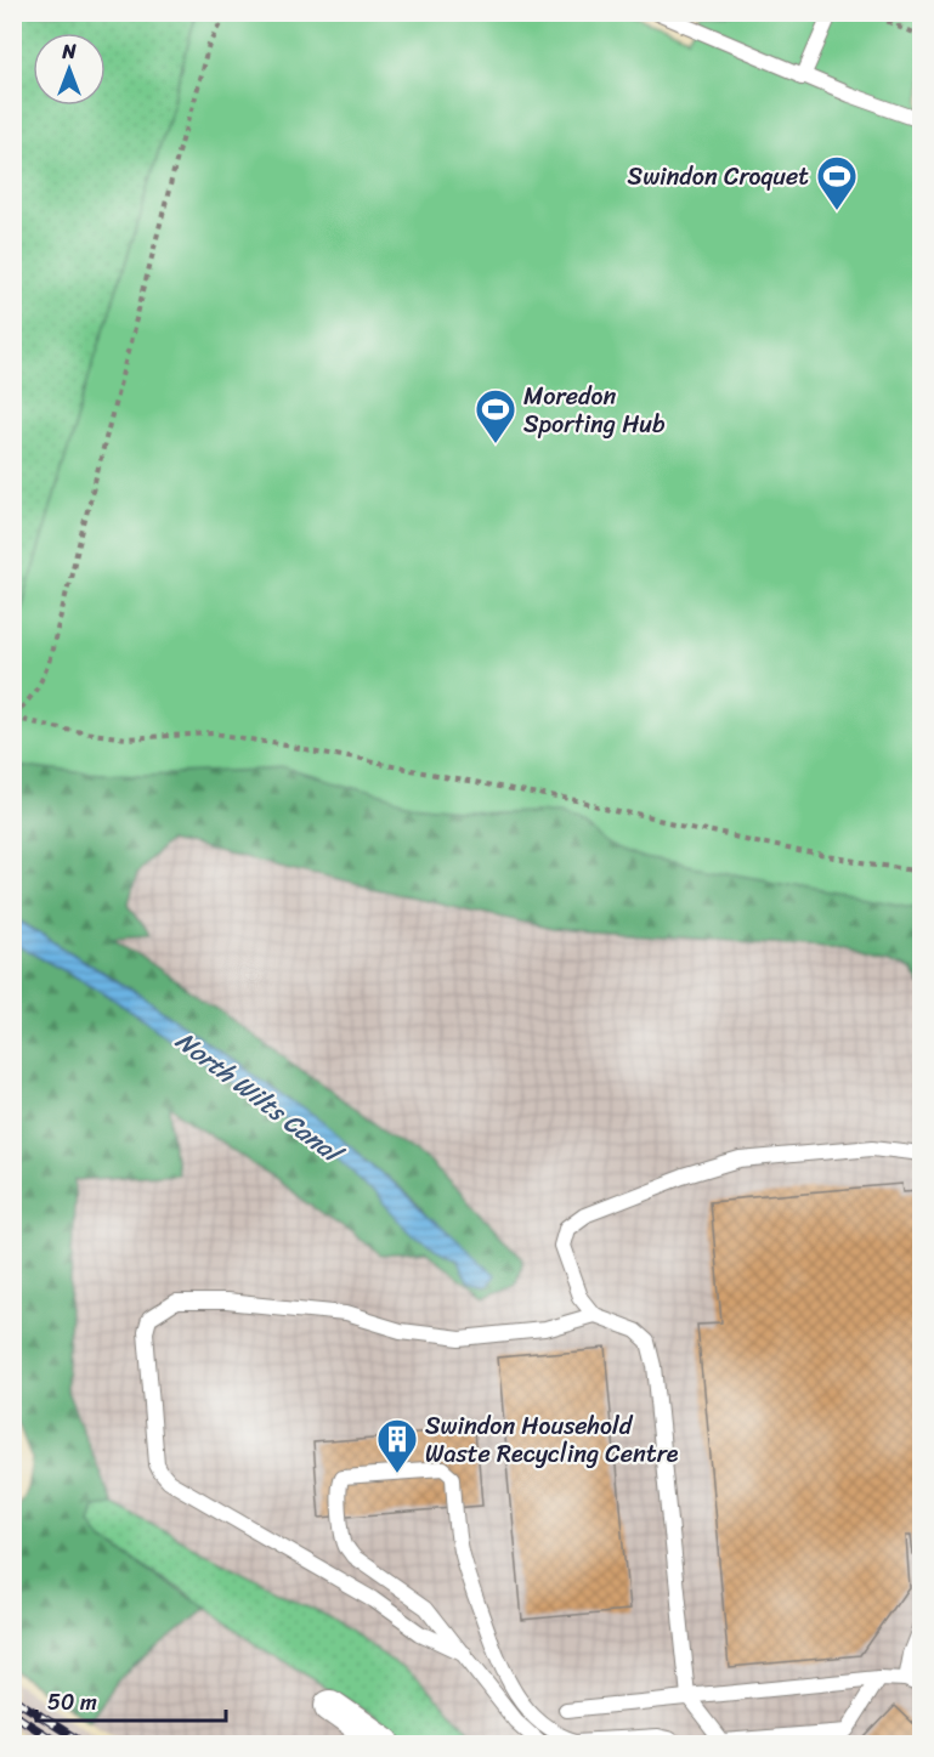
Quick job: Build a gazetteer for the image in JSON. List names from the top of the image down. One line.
{"water":["North Wilts Canal"],"places":{"sports":["Swindon Croquet","Moredon Sporting Hub"],"building":["Swindon Household Waste Recycling Centre"]},"scale_bar":"50 m","north":"top"}
